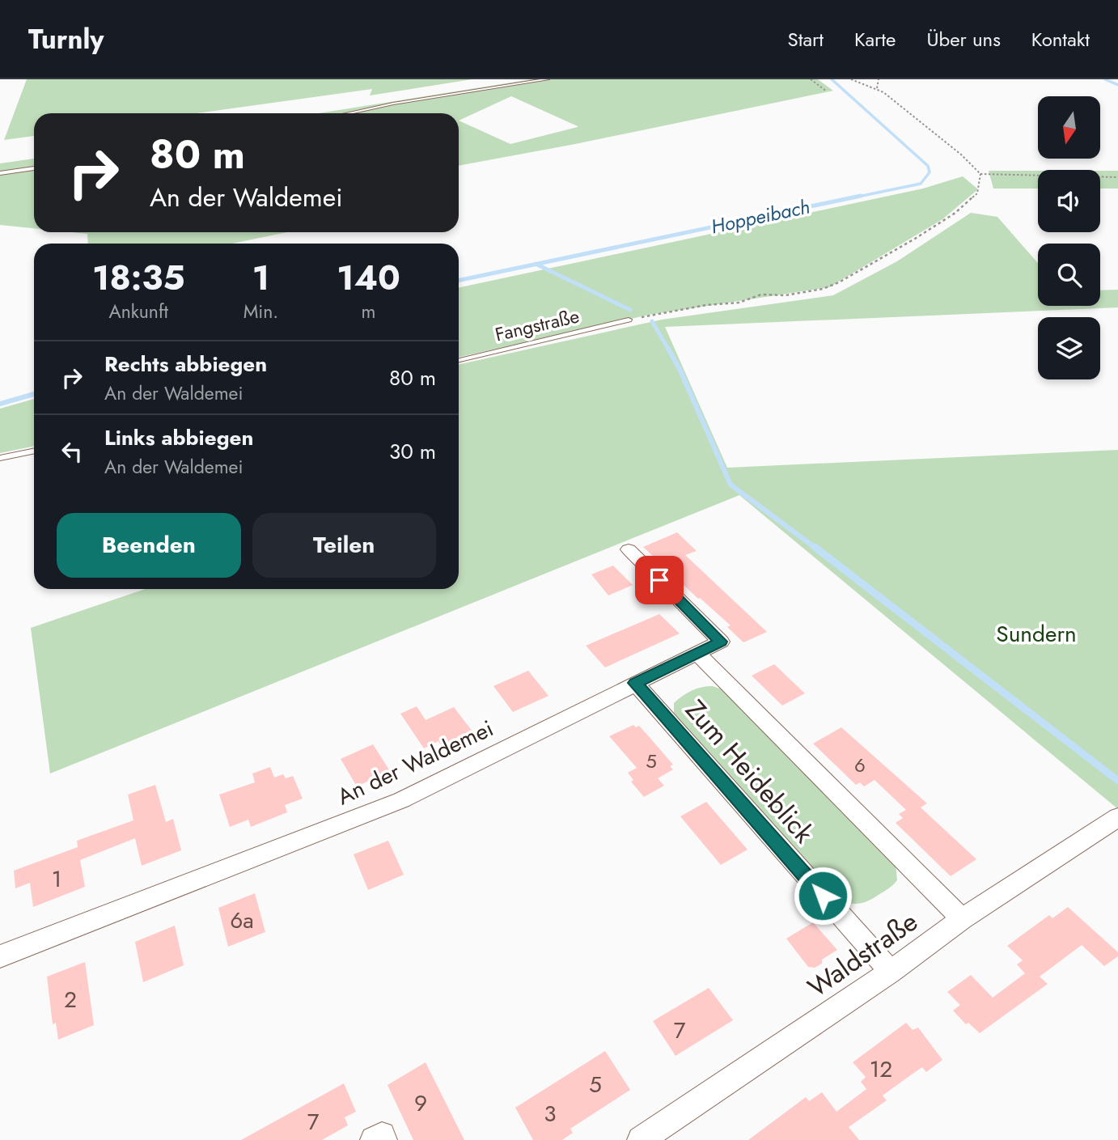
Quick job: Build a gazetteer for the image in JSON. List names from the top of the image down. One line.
{"streets":{"street":["An der Waldemei","Zum Heideblick","Waldstraße"],"lane":["Fangstraße"]},"crossings":[["An der Waldemei","Zum Heideblick"],["Zum Heideblick","Waldstraße"]],"water":["Hoppeibach"],"parks":["Sundern"],"house_numbers":["5","6","1","6a","2","7","12","5","9","3","7"],"north":"bottom","page":{"header":"Turnly","nav":["Start","Karte","Über uns","Kontakt"],"turn":["80 m","An der Waldemei"],"eta":["18:35","Ankunft","1","Min.","140","m"],"list":[{"name":"Rechts abbiegen","note":"An der Waldemei","value":"80 m"},{"name":"Links abbiegen","note":"An der Waldemei","value":"30 m"}],"buttons":["Beenden","Teilen"]}}
